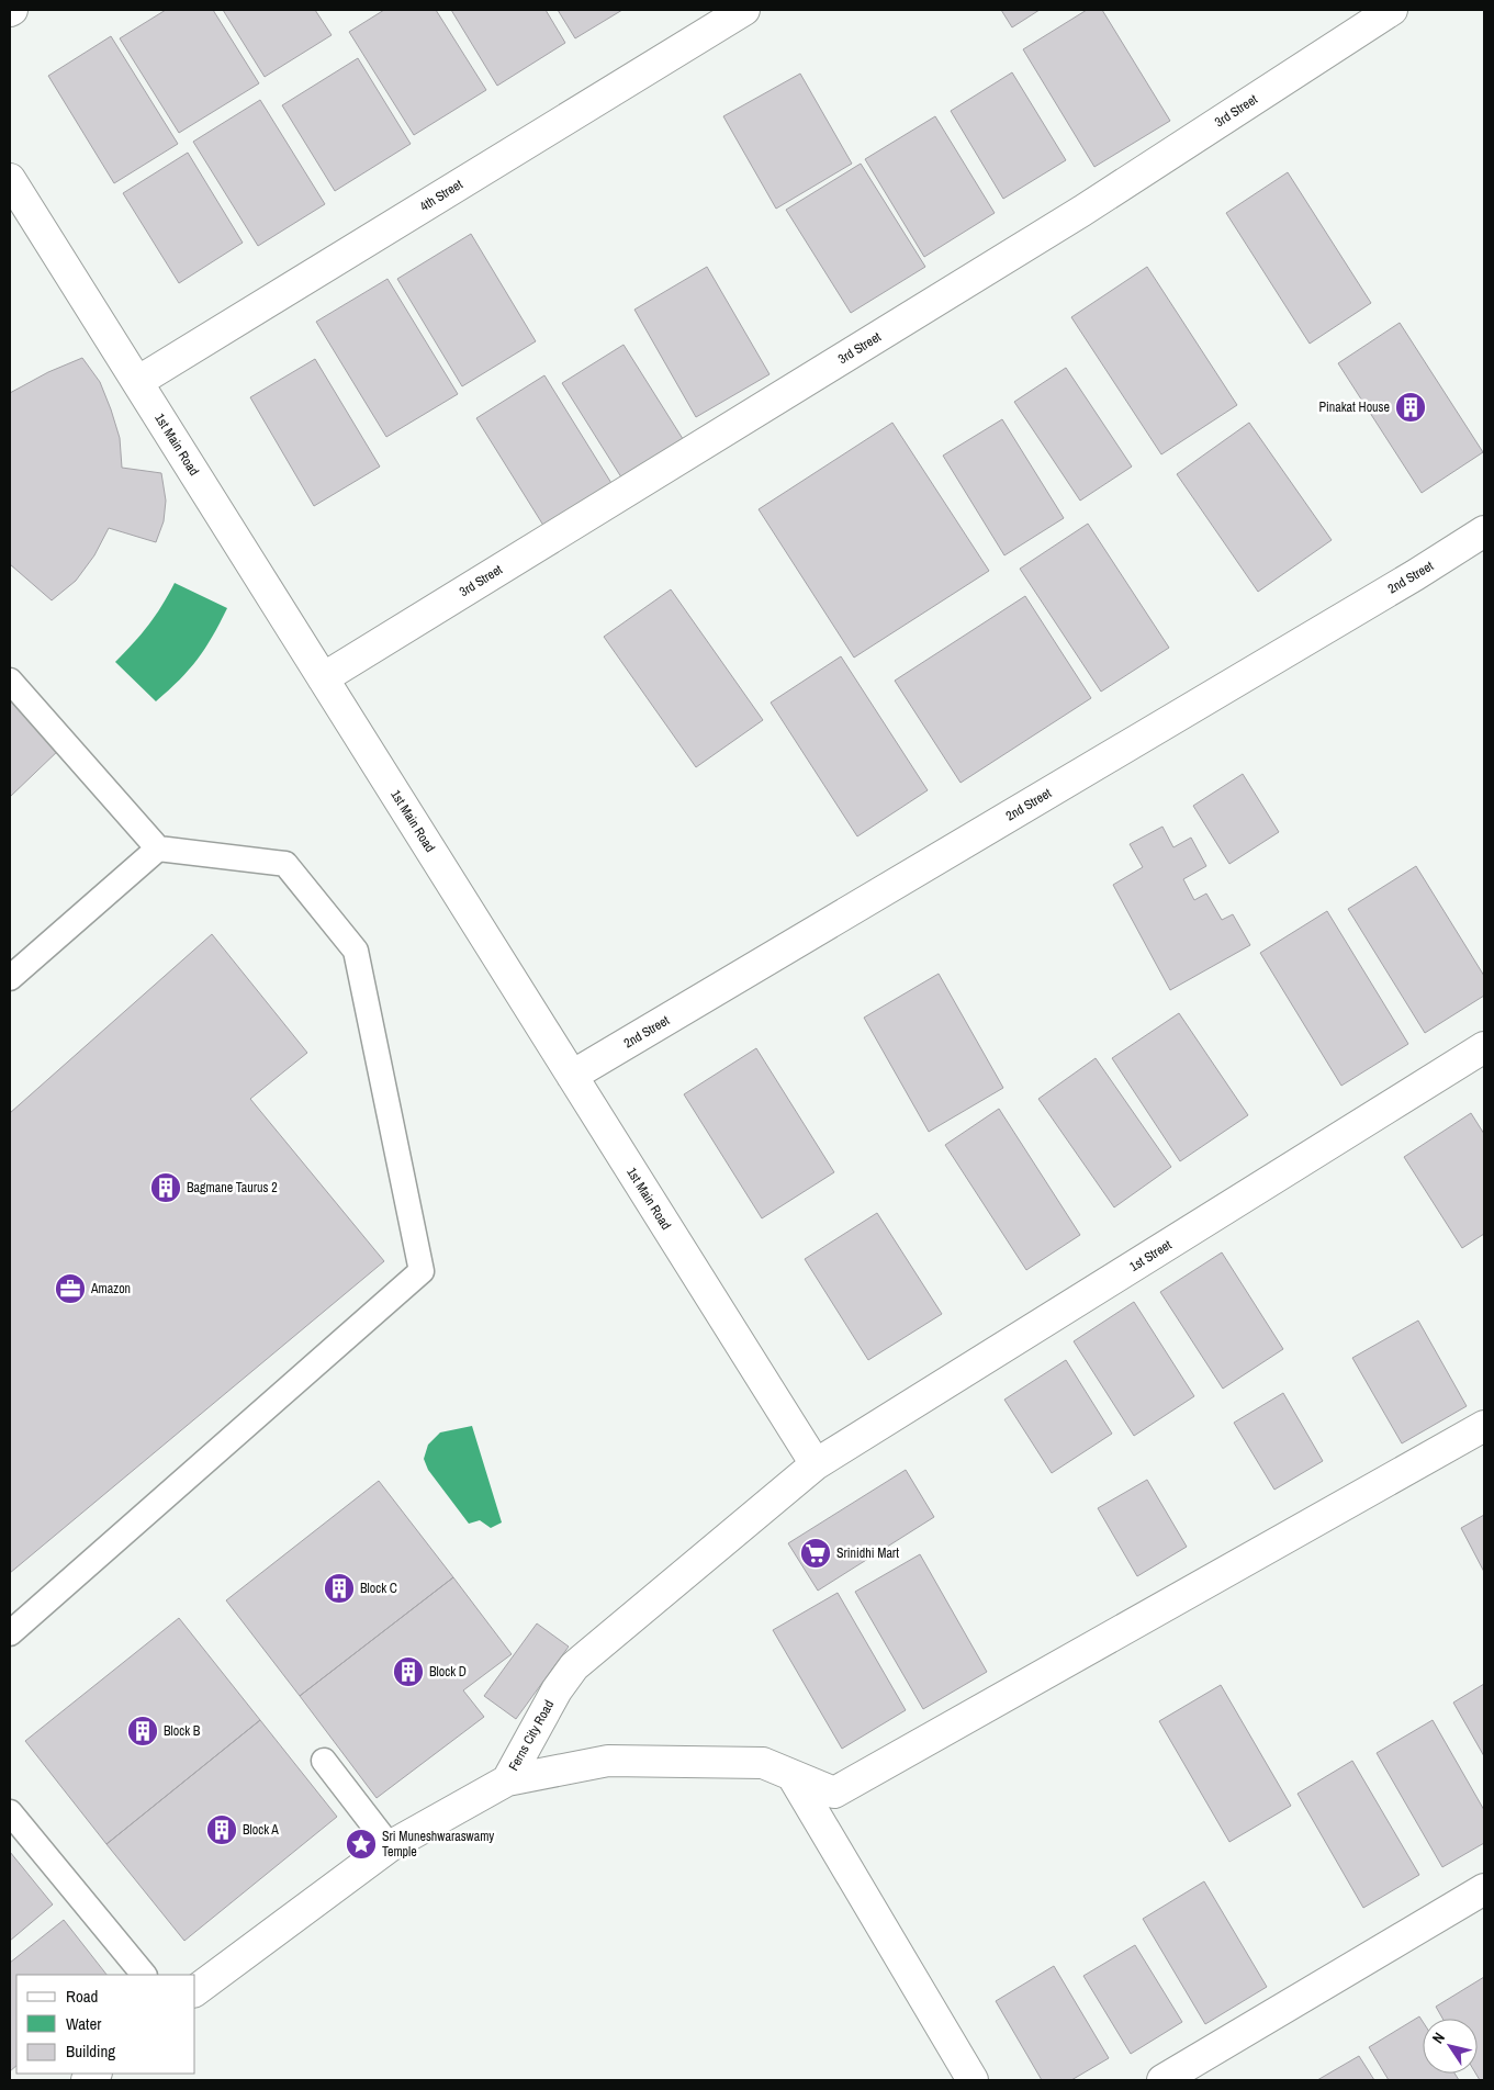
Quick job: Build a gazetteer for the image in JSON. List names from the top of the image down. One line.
{"streets":{"street":["3rd Street","4th Street","1st Main Road","2nd Street","1st Street","Ferns City Road"]},"crossings":[["3rd Street","1st Main Road"],["4th Street","1st Main Road"],["1st Main Road","2nd Street"],["1st Main Road","1st Street"],["1st Street","Ferns City Road"]],"places":{"building":["Pinakat House","Bagmane Taurus 2","Block C","Block D","Block B","Block A"],"office":["Amazon"],"supermarket":["Srinidhi Mart"],"place":["Sri Muneshwaraswamy Temple"]},"legend":["Road","Water","Building"],"north":"top left"}
